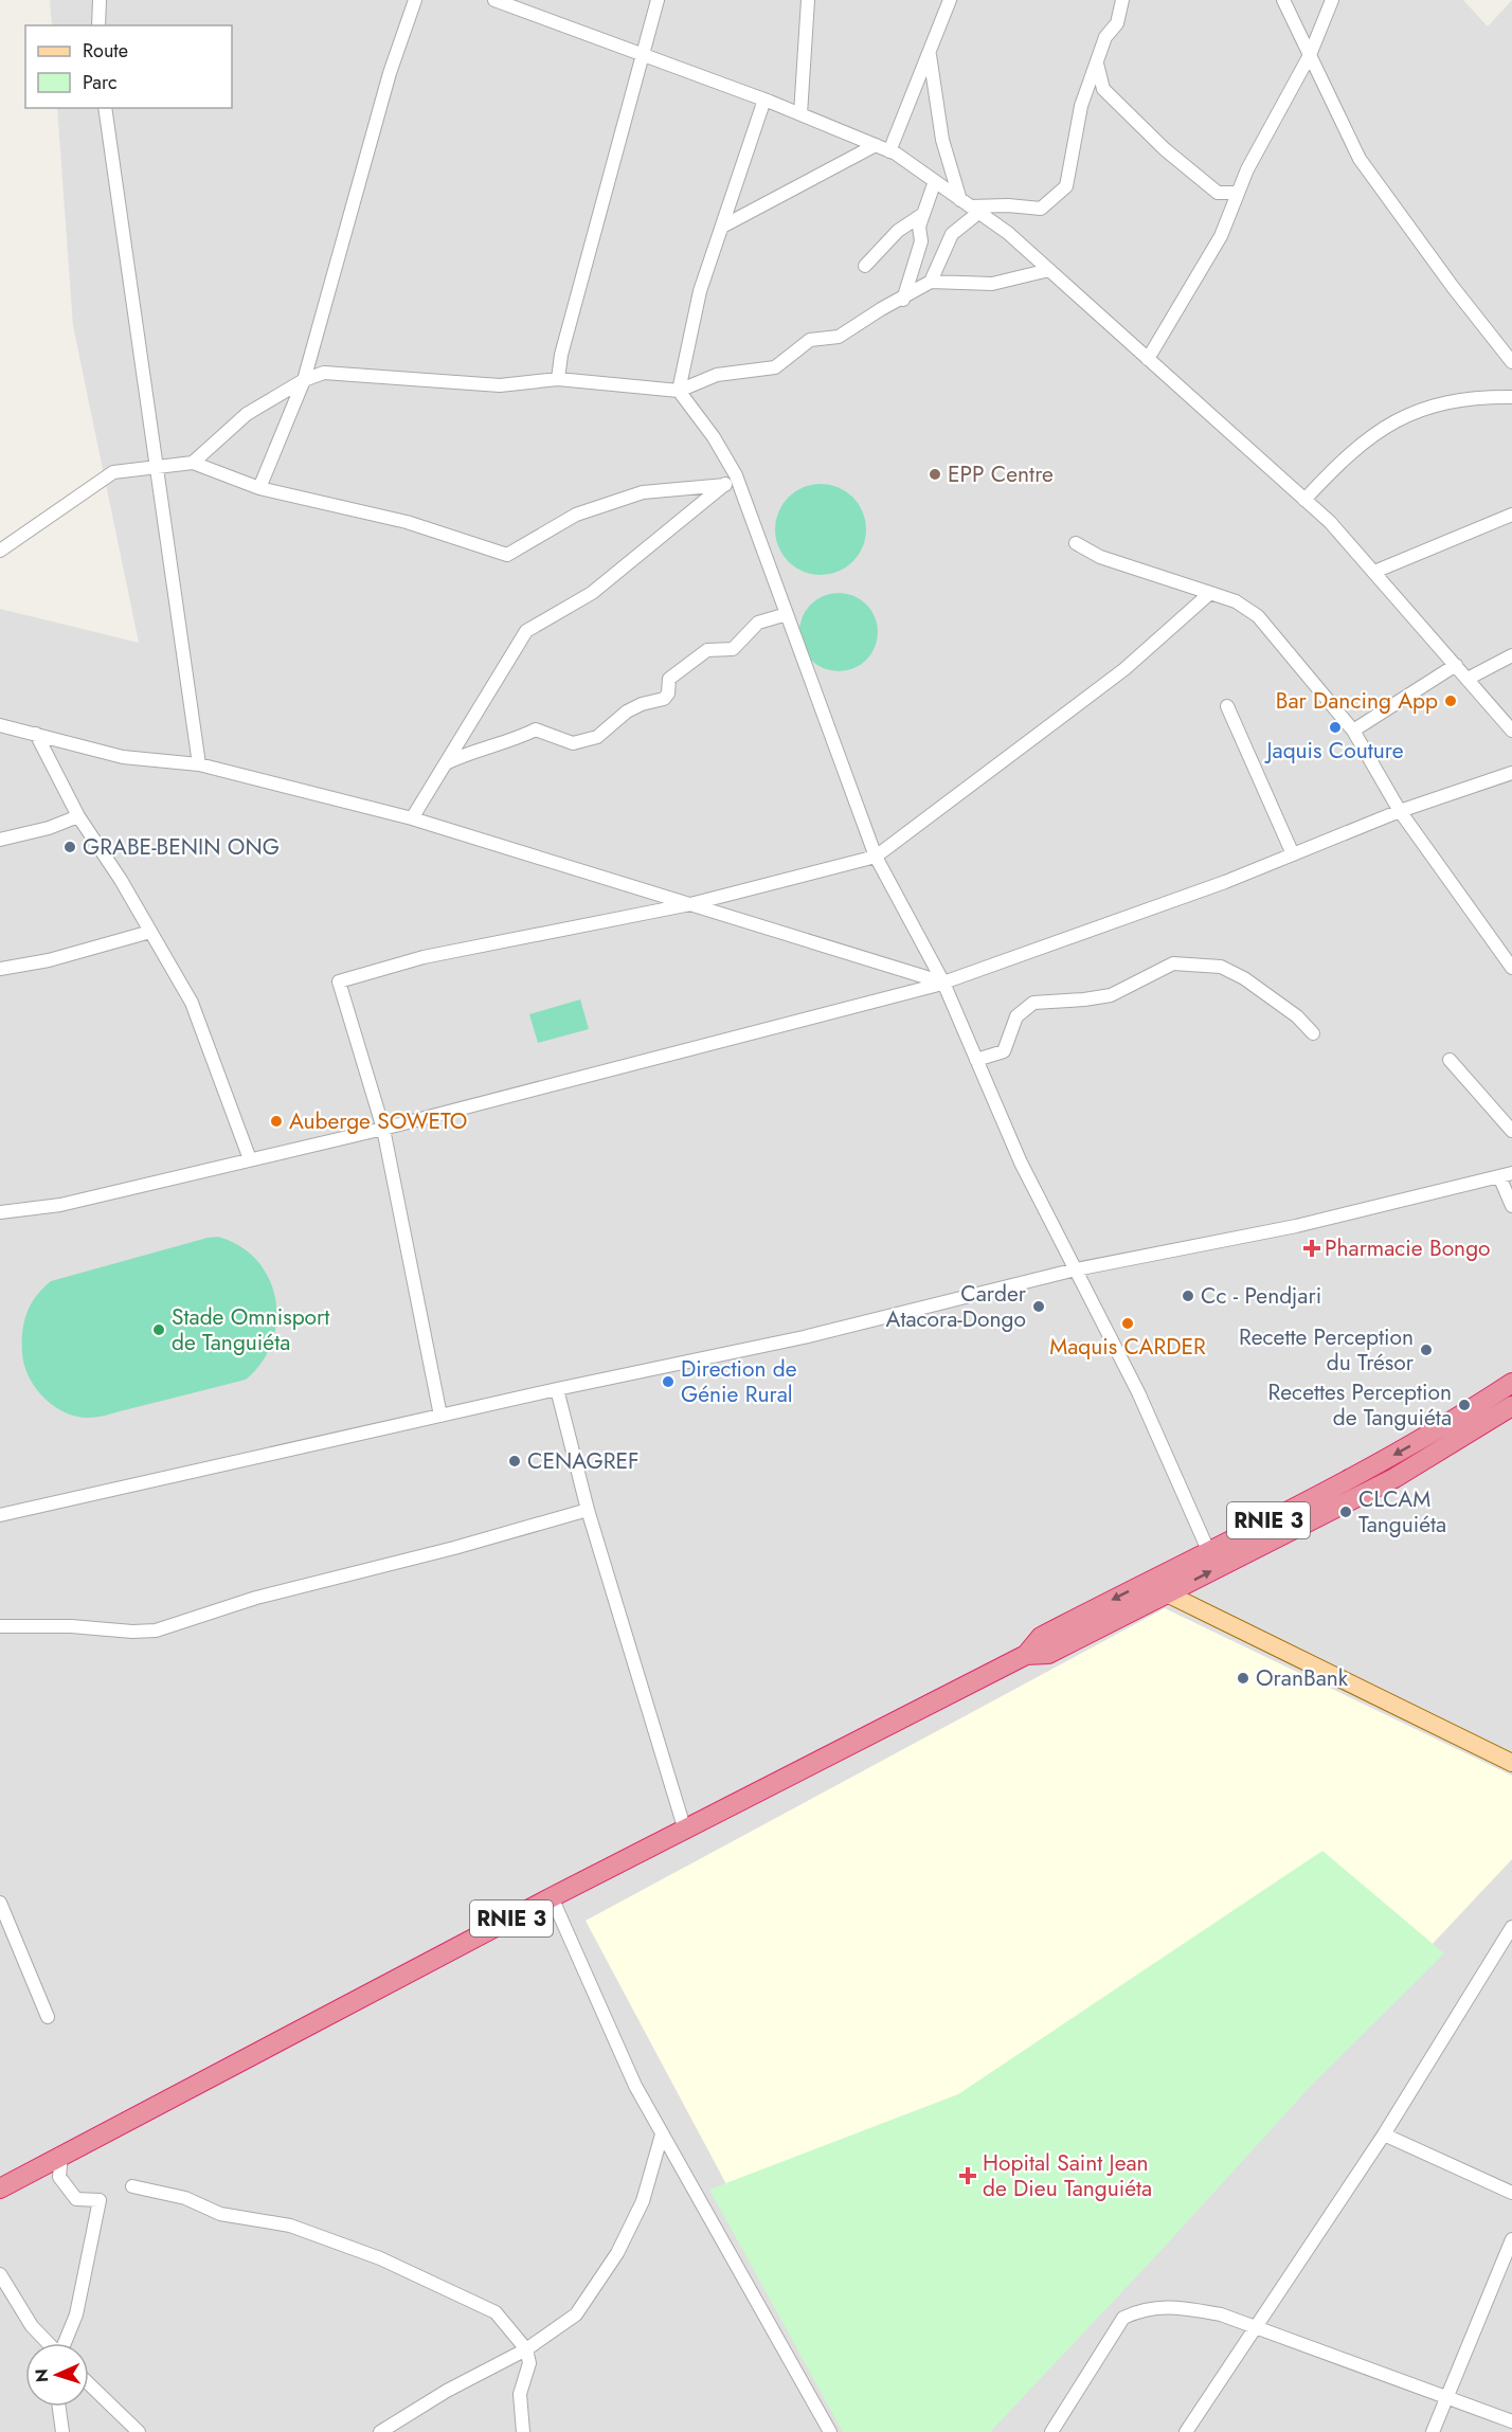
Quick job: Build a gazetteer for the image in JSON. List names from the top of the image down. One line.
{"streets":{"highway":["RNIE 3"]},"places":{"other":["EPP Centre","Bar Dancing App","Jaquis Couture","GRABE-BENIN ONG","Auberge SOWETO","Cc - Pendjari","Carder Atacora-Dongo","Maquis CARDER","Stade Omnisport de Tanguiéta","Recette Perception du Trésor","Direction de Génie Rural","Recettes Perception de Tanguiéta","CENAGREF","CLCAM Tanguiéta","OranBank"],"health":["Pharmacie Bongo","Hopital Saint Jean de Dieu Tanguiéta"]},"legend":["Route","Parc"],"north":"left"}
